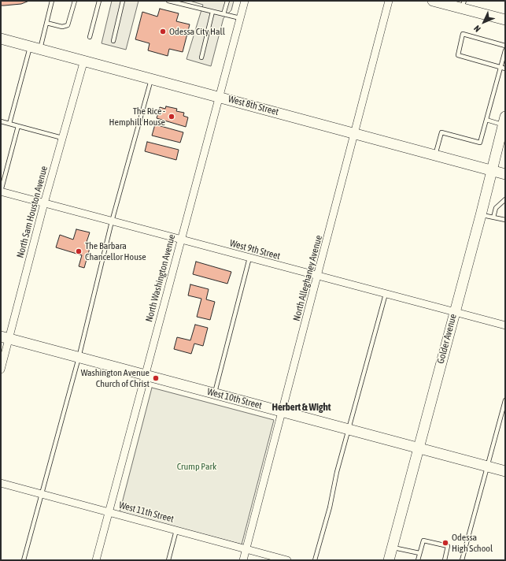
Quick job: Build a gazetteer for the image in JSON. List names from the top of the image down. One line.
{"streets":{"main road":["West 8th Street","Golder Avenue","West 10th Street"],"street":["North Sam Houston Avenue","West 9th Street","North Washington Avenue","North Alleghaney Avenue","West 11th Street"]},"crossings":[["West 8th Street","North Sam Houston Avenue"],["West 8th Street","North Washington Avenue"],["West 8th Street","North Alleghaney Avenue"],["West 8th Street","Golder Avenue"],["North Sam Houston Avenue","West 9th Street"],["North Sam Houston Avenue","West 10th Street"],["West 9th Street","North Washington Avenue"],["West 9th Street","North Alleghaney Avenue"],["West 9th Street","Golder Avenue"],["North Washington Avenue","West 10th Street"],["North Washington Avenue","West 11th Street"],["North Alleghaney Avenue","West 10th Street"],["North Alleghaney Avenue","West 11th Street"],["Golder Avenue","West 10th Street"]],"districts":["Herbert & Wight"],"parks":["Crump Park"],"places":["Odessa City Hall","The Rice - Hemphill House","The Barbara Chancellor House","Washington Avenue Church of Christ","Odessa High School"],"north":"bottom left"}
